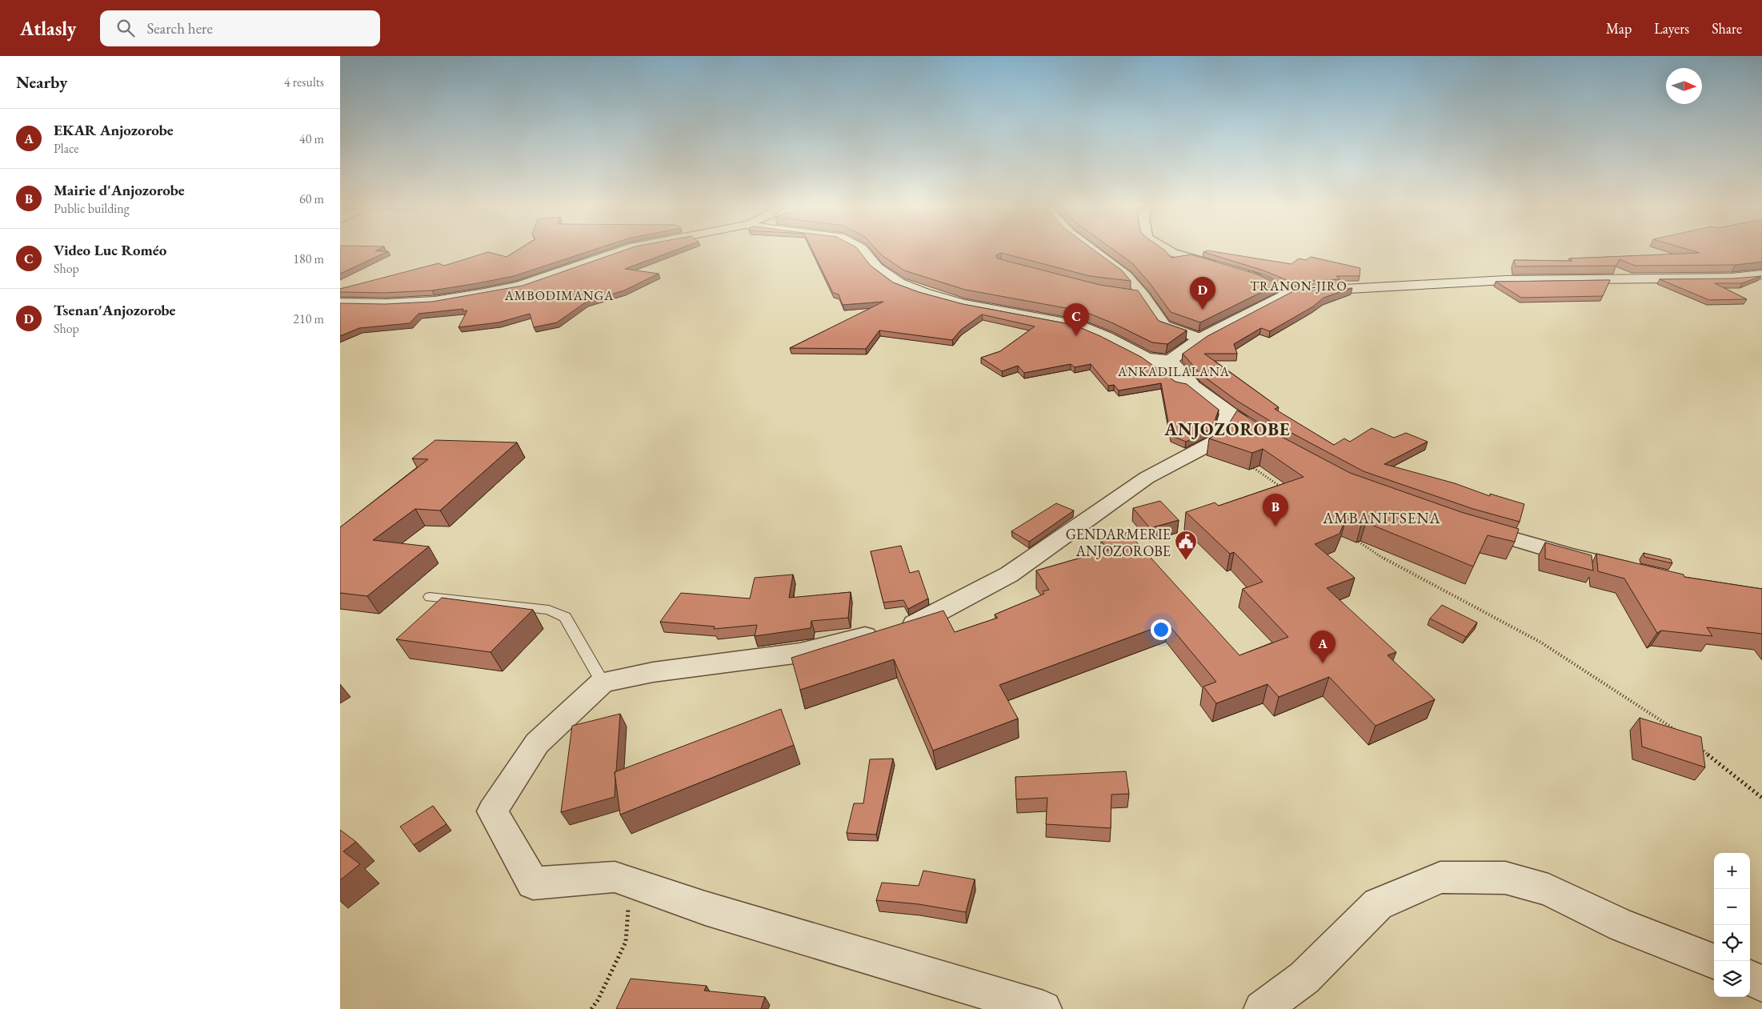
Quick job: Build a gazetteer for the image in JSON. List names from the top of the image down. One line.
{"districts":["TRANON-JIRO","AMBODIMANGA","ANKADILALANA","ANJOZOROBE","AMBANITSENA"],"places":{"public building":["GENDARMERIE ANJOZOROBE"]},"north":"right","page":{"header":"Atlasly","search":"Search here","nav":["Map","Layers","Share"],"heading":["Nearby","4 results"],"list":[{"mark":"A","name":"EKAR Anjozorobe","note":"Place","value":"40 m"},{"mark":"B","name":"Mairie d'Anjozorobe","note":"Public building","value":"60 m"},{"mark":"C","name":"Video Luc Roméo","note":"Shop","value":"180 m"},{"mark":"D","name":"Tsenan'Anjozorobe","note":"Shop","value":"210 m"}],"pins":["D","C","B","A"],"map_buttons":["+","−"]}}
